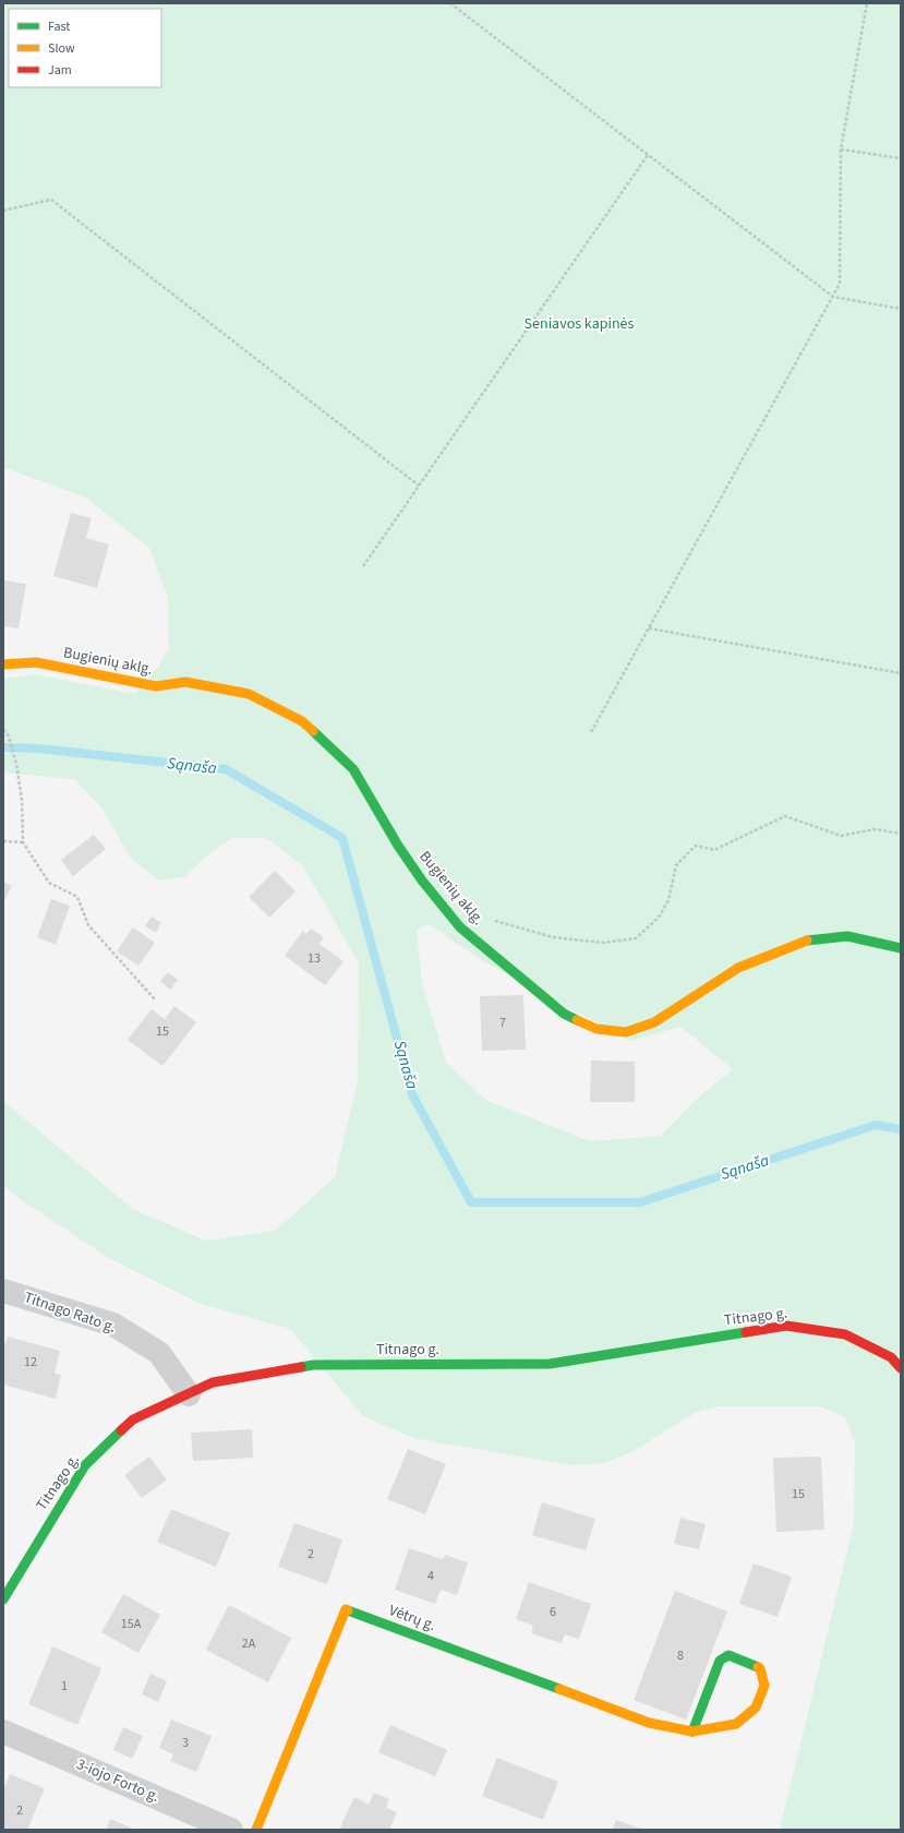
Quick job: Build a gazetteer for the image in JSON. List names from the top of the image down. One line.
{"streets":{"street":["Bugienių aklg.","Titnago Rato g.","Titnago g.","Vėtrų g.","3-iojo Forto g."]},"crossings":[["Titnago Rato g.","Titnago g."]],"water":["Sąnaša"],"parks":["Seniavos kapinės"],"house_numbers":["13","7","15","12","15","2","4","6","15A","2A","8","1","3","2"],"legend":["Fast","Slow","Jam"]}
